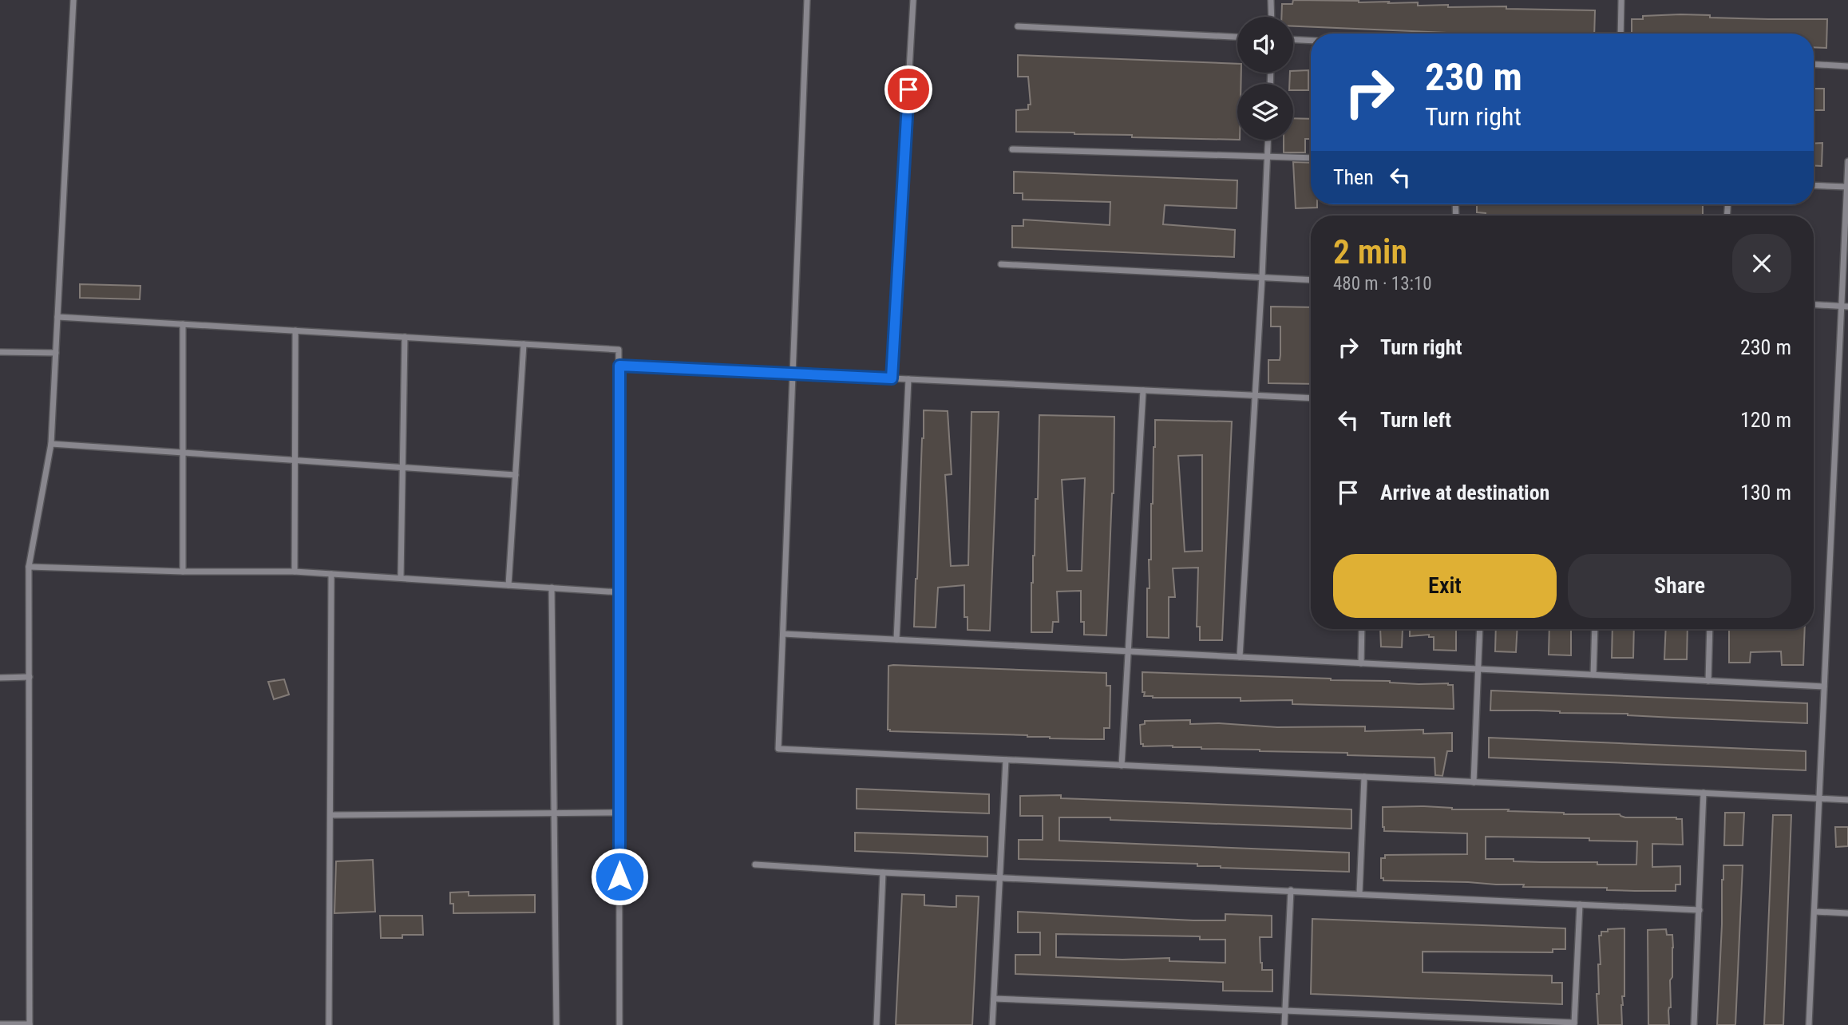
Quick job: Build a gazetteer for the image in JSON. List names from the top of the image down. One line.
{"page":{"turn":["230 m","Turn right"],"then":"Then","heading":["2 min","480 m · 13:10"],"list":[{"name":"Turn right","value":"230 m"},{"name":"Turn left","value":"120 m"},{"name":"Arrive at destination","value":"130 m"}],"buttons":["Exit","Share"]}}
